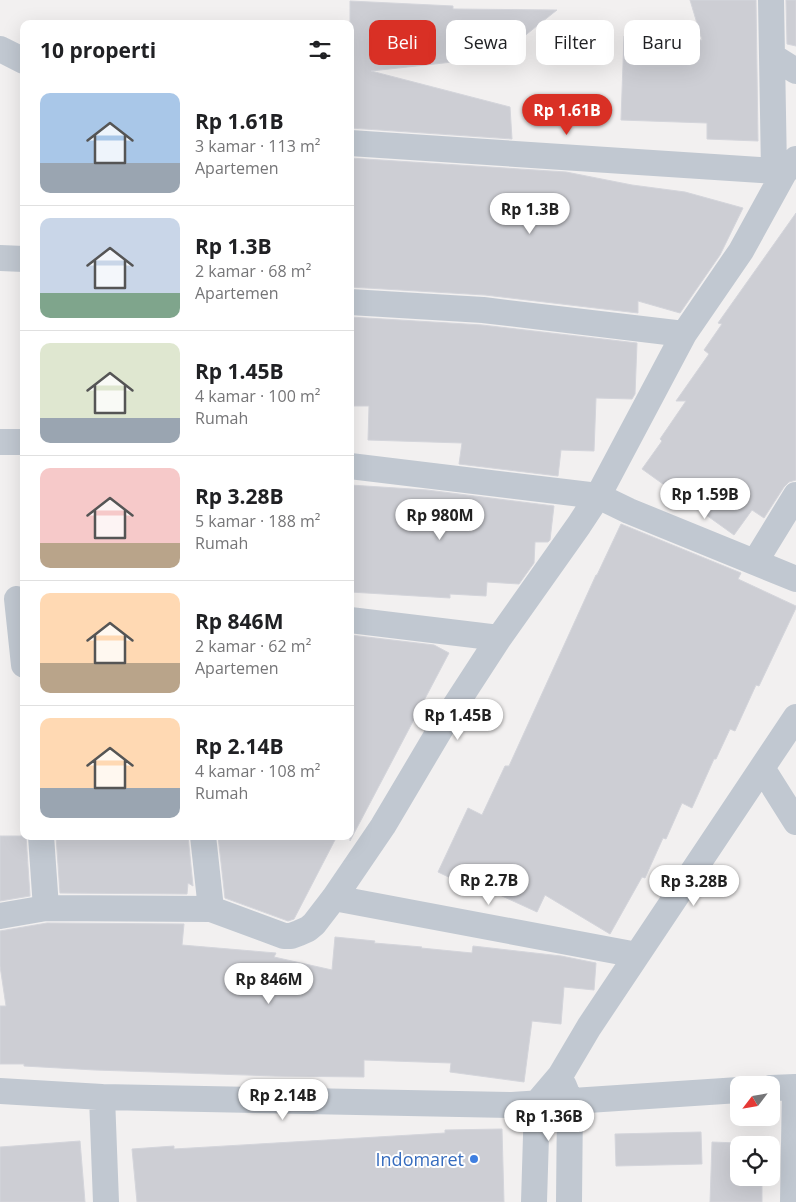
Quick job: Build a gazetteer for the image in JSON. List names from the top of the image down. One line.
{"places":["Indomaret"],"north":"bottom left","page":{"chip":["Beli","Sewa","Filter","Baru"],"heading":"10 properti","list":[{"name":"Rp 1.61B","note":"3 kamar · 113 m² · Apartemen"},{"name":"Rp 1.3B","note":"2 kamar · 68 m² · Apartemen"},{"name":"Rp 1.45B","note":"4 kamar · 100 m² · Rumah"},{"name":"Rp 3.28B","note":"5 kamar · 188 m² · Rumah"},{"name":"Rp 846M","note":"2 kamar · 62 m² · Apartemen"},{"name":"Rp 2.14B","note":"4 kamar · 108 m² · Rumah"}],"price":["Rp 1.61B","Rp 1.3B","Rp 1.59B","Rp 980M","Rp 1.45B","Rp 2.7B","Rp 3.28B","Rp 846M","Rp 2.14B","Rp 1.36B"]}}
